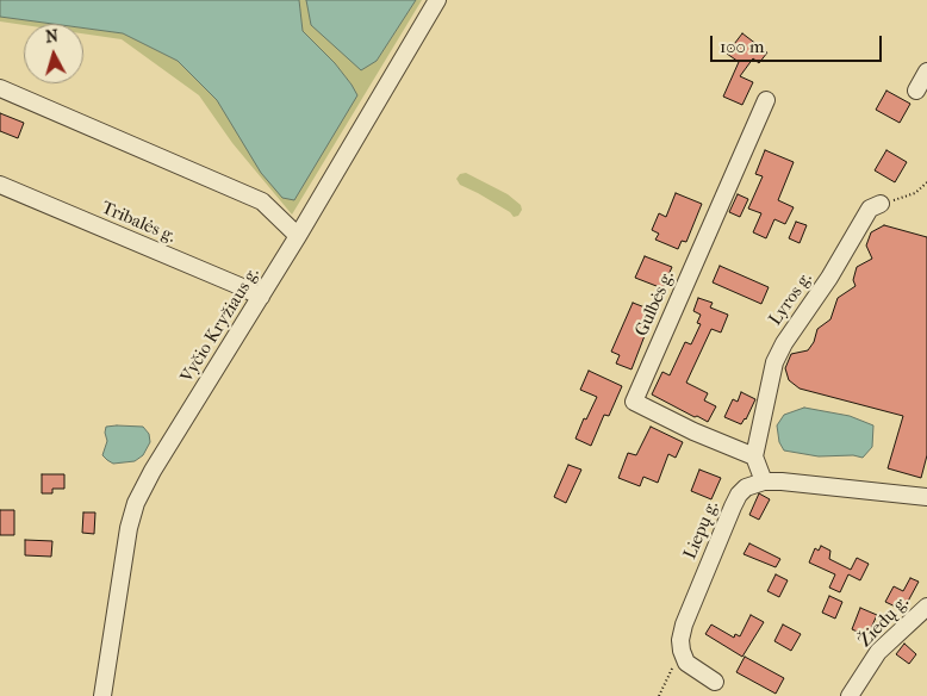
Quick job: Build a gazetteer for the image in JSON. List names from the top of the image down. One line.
{"streets":{"street":["Tribalės g.","Lyros g.","Gulbės g.","Vyčio Kryžiaus g.","Liepų g.","Žiedų g."]},"crossings":[["Tribalės g.","Vyčio Kryžiaus g."],["Lyros g.","Gulbės g."]],"scale_bar":"100 m","north":"top"}
